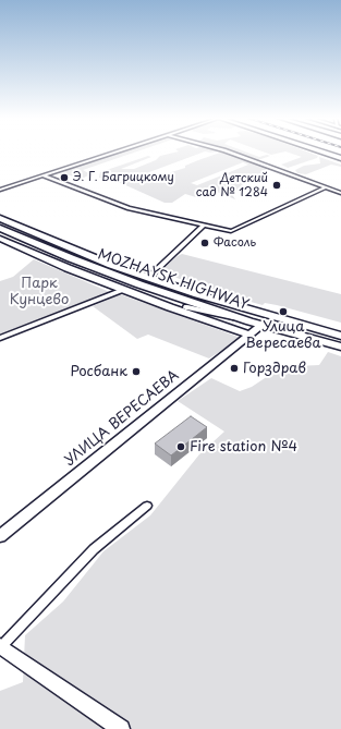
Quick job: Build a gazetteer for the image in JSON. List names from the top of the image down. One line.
{"streets":{"main road":["MOZHAYSK HIGHWAY"],"street":["УЛИЦА ВЕРЕСАЕВА"]},"crossings":[["MOZHAYSK HIGHWAY","УЛИЦА ВЕРЕСАЕВА"]],"parks":["Парк Кунцево"],"places":["Э. Г. Багрицкому","Детский сад № 1284","Фасоль","Улица Вересаева","Горздрав","Росбанк","Fire station №4"]}
